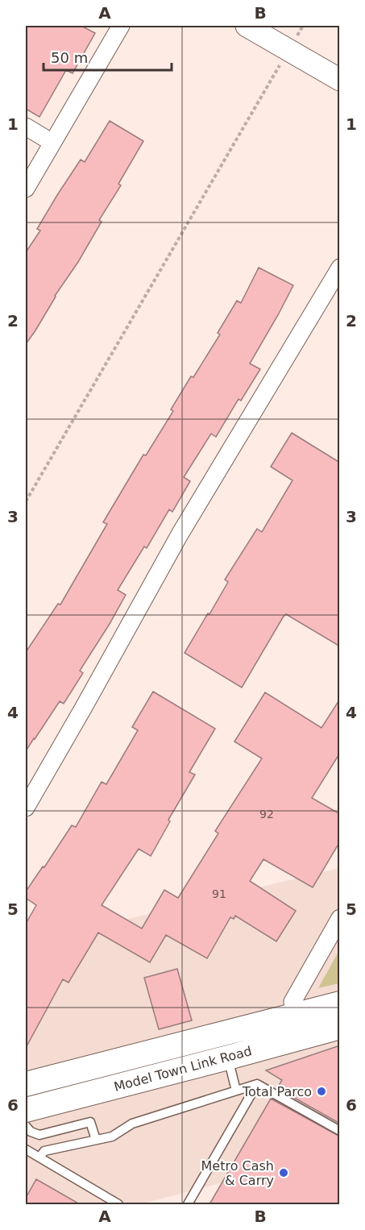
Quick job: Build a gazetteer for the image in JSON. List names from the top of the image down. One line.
{"streets":{"main road":["Model Town Link Road"]},"places":["Total Parco","Metro Cash & Carry"],"house_numbers":["92","91"],"scale_bar":"50 m","grid":{"columns":["A","B"],"rows":["1","2","3","4","5","6"]}}
